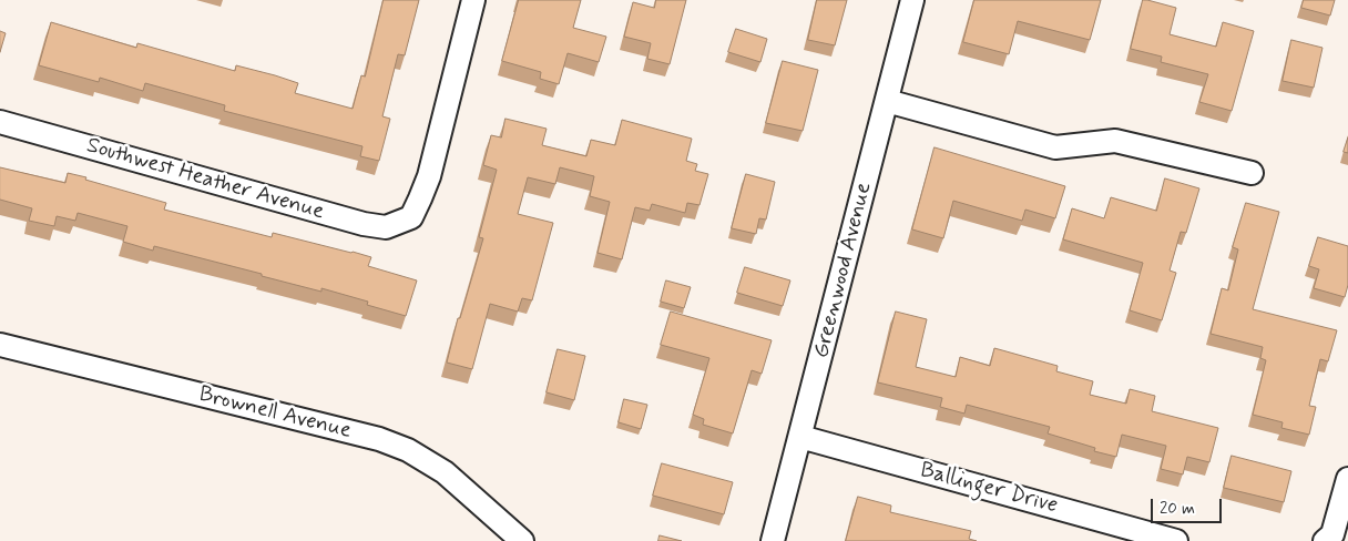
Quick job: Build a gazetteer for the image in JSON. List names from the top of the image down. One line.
{"streets":{"street":["Southwest Heather Avenue","Greenwood Avenue","Brownell Avenue","Ballinger Drive"]},"crossings":[["Greenwood Avenue","Ballinger Drive"]],"scale_bar":"20 m"}
